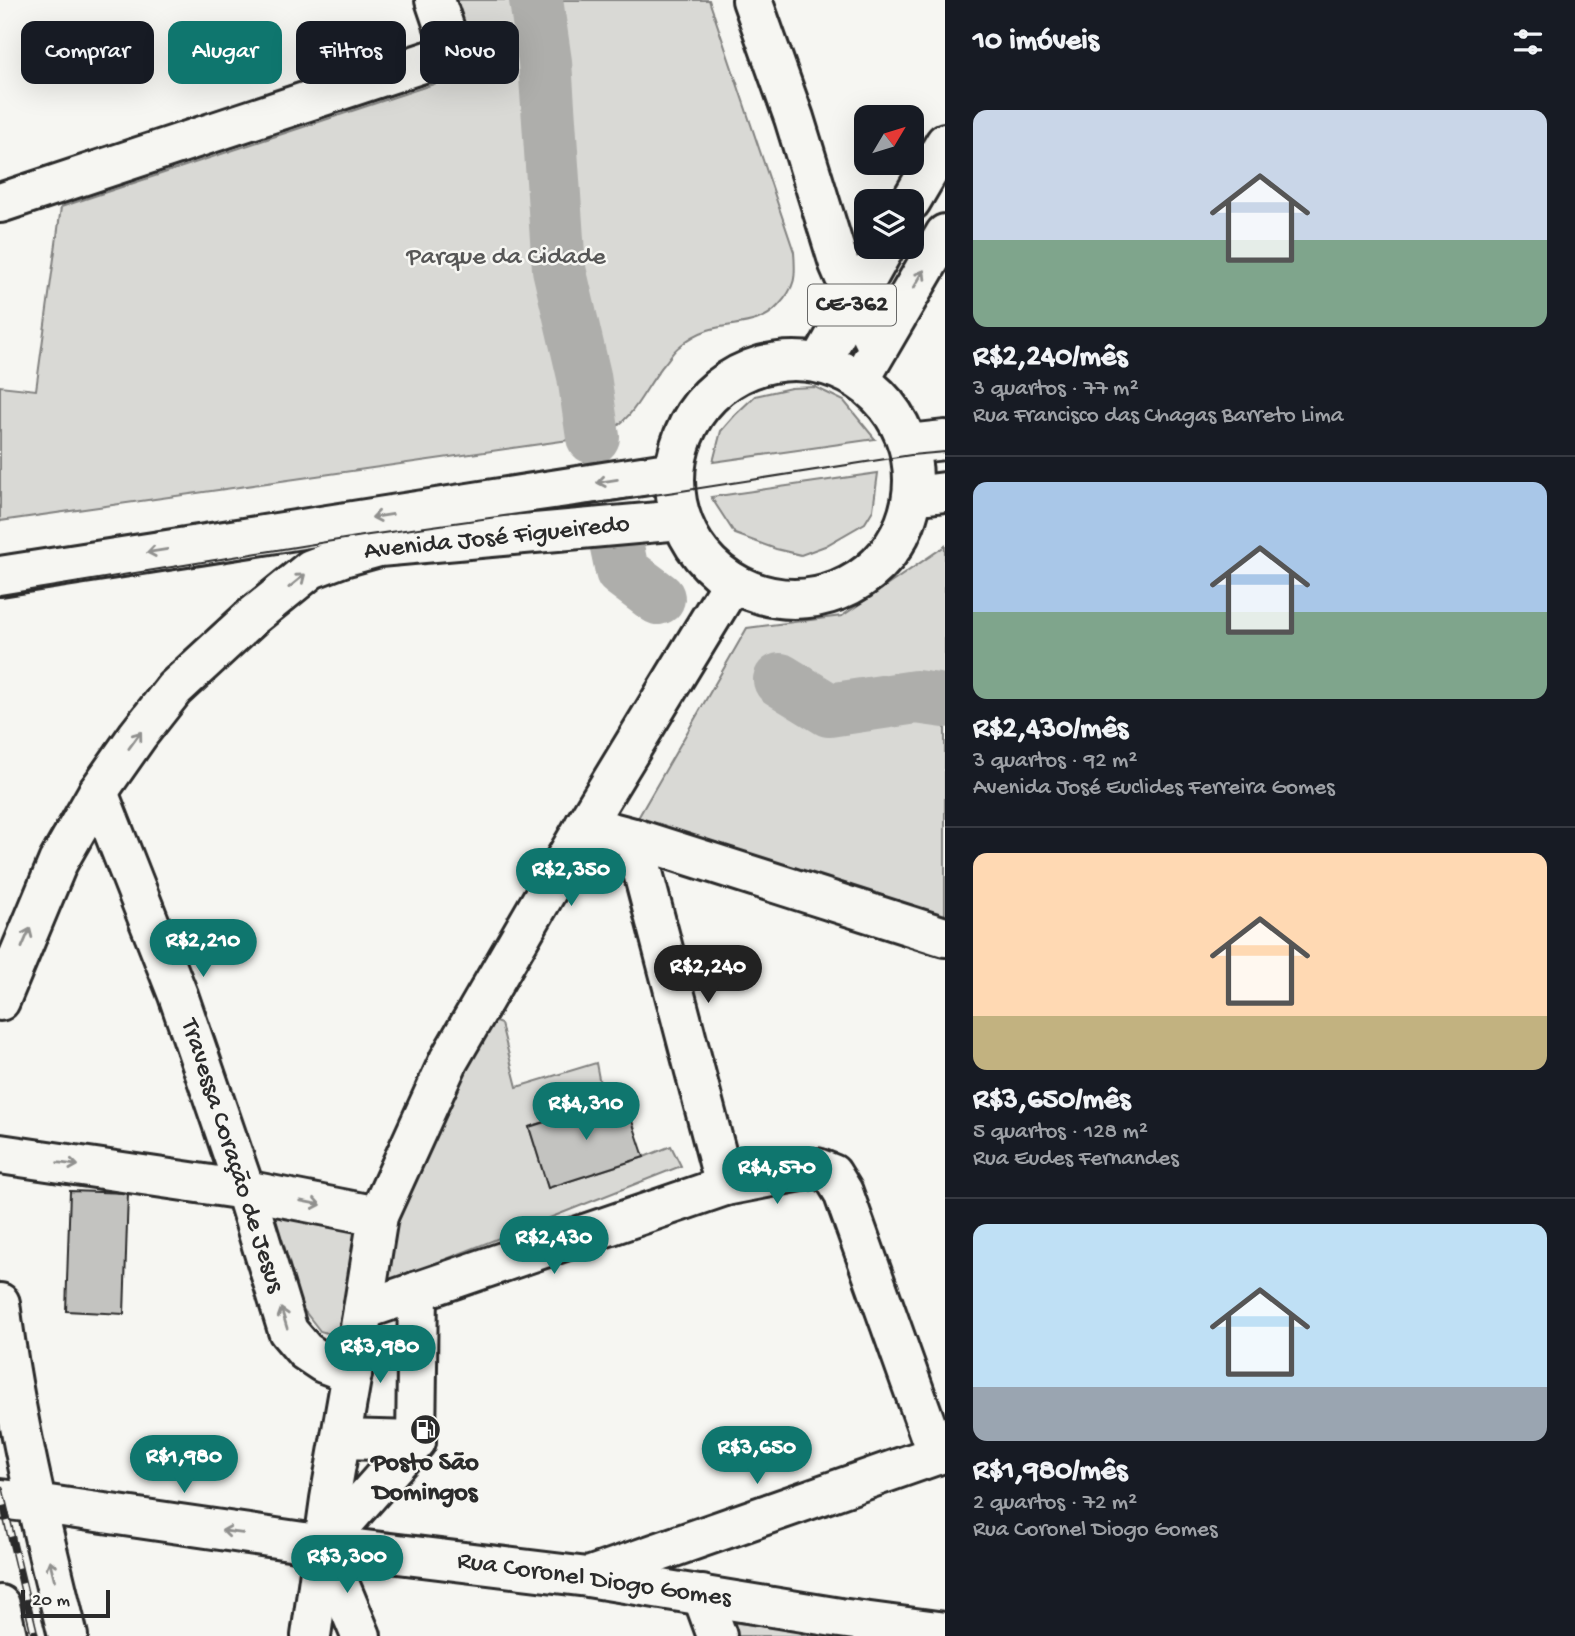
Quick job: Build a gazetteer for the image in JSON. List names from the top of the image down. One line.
{"streets":{"street":["CE-362","Avenida José Figueiredo","Travessa Coração de Jesus","Rua Coronel Diogo Gomes"]},"crossings":[["CE-362","Avenida José Figueiredo"],["Avenida José Figueiredo","Travessa Coração de Jesus"]],"parks":["Parque da Cidade"],"places":{"fuel station":["Posto São Domingos"]},"scale_bar":"20 m","north":"top right","page":{"heading":"10 imóveis","chip":["Comprar","Alugar","Filtros","Novo"],"list":[{"name":"R$2,240/mês","note":"3 quartos · 77 m² · Rua Francisco das Chagas Barreto Lima"},{"name":"R$2,430/mês","note":"3 quartos · 92 m² · Avenida José Euclides Ferreira Gomes"},{"name":"R$3,650/mês","note":"5 quartos · 128 m² · Rua Eudes Fernandes"},{"name":"R$1,980/mês","note":"2 quartos · 72 m² · Rua Coronel Diogo Gomes"}],"price":["R$2,350","R$2,210","R$2,240","R$4,310","R$4,570","R$2,430","R$3,980","R$3,650","R$1,980","R$3,300"],"scale":"20 m"}}
